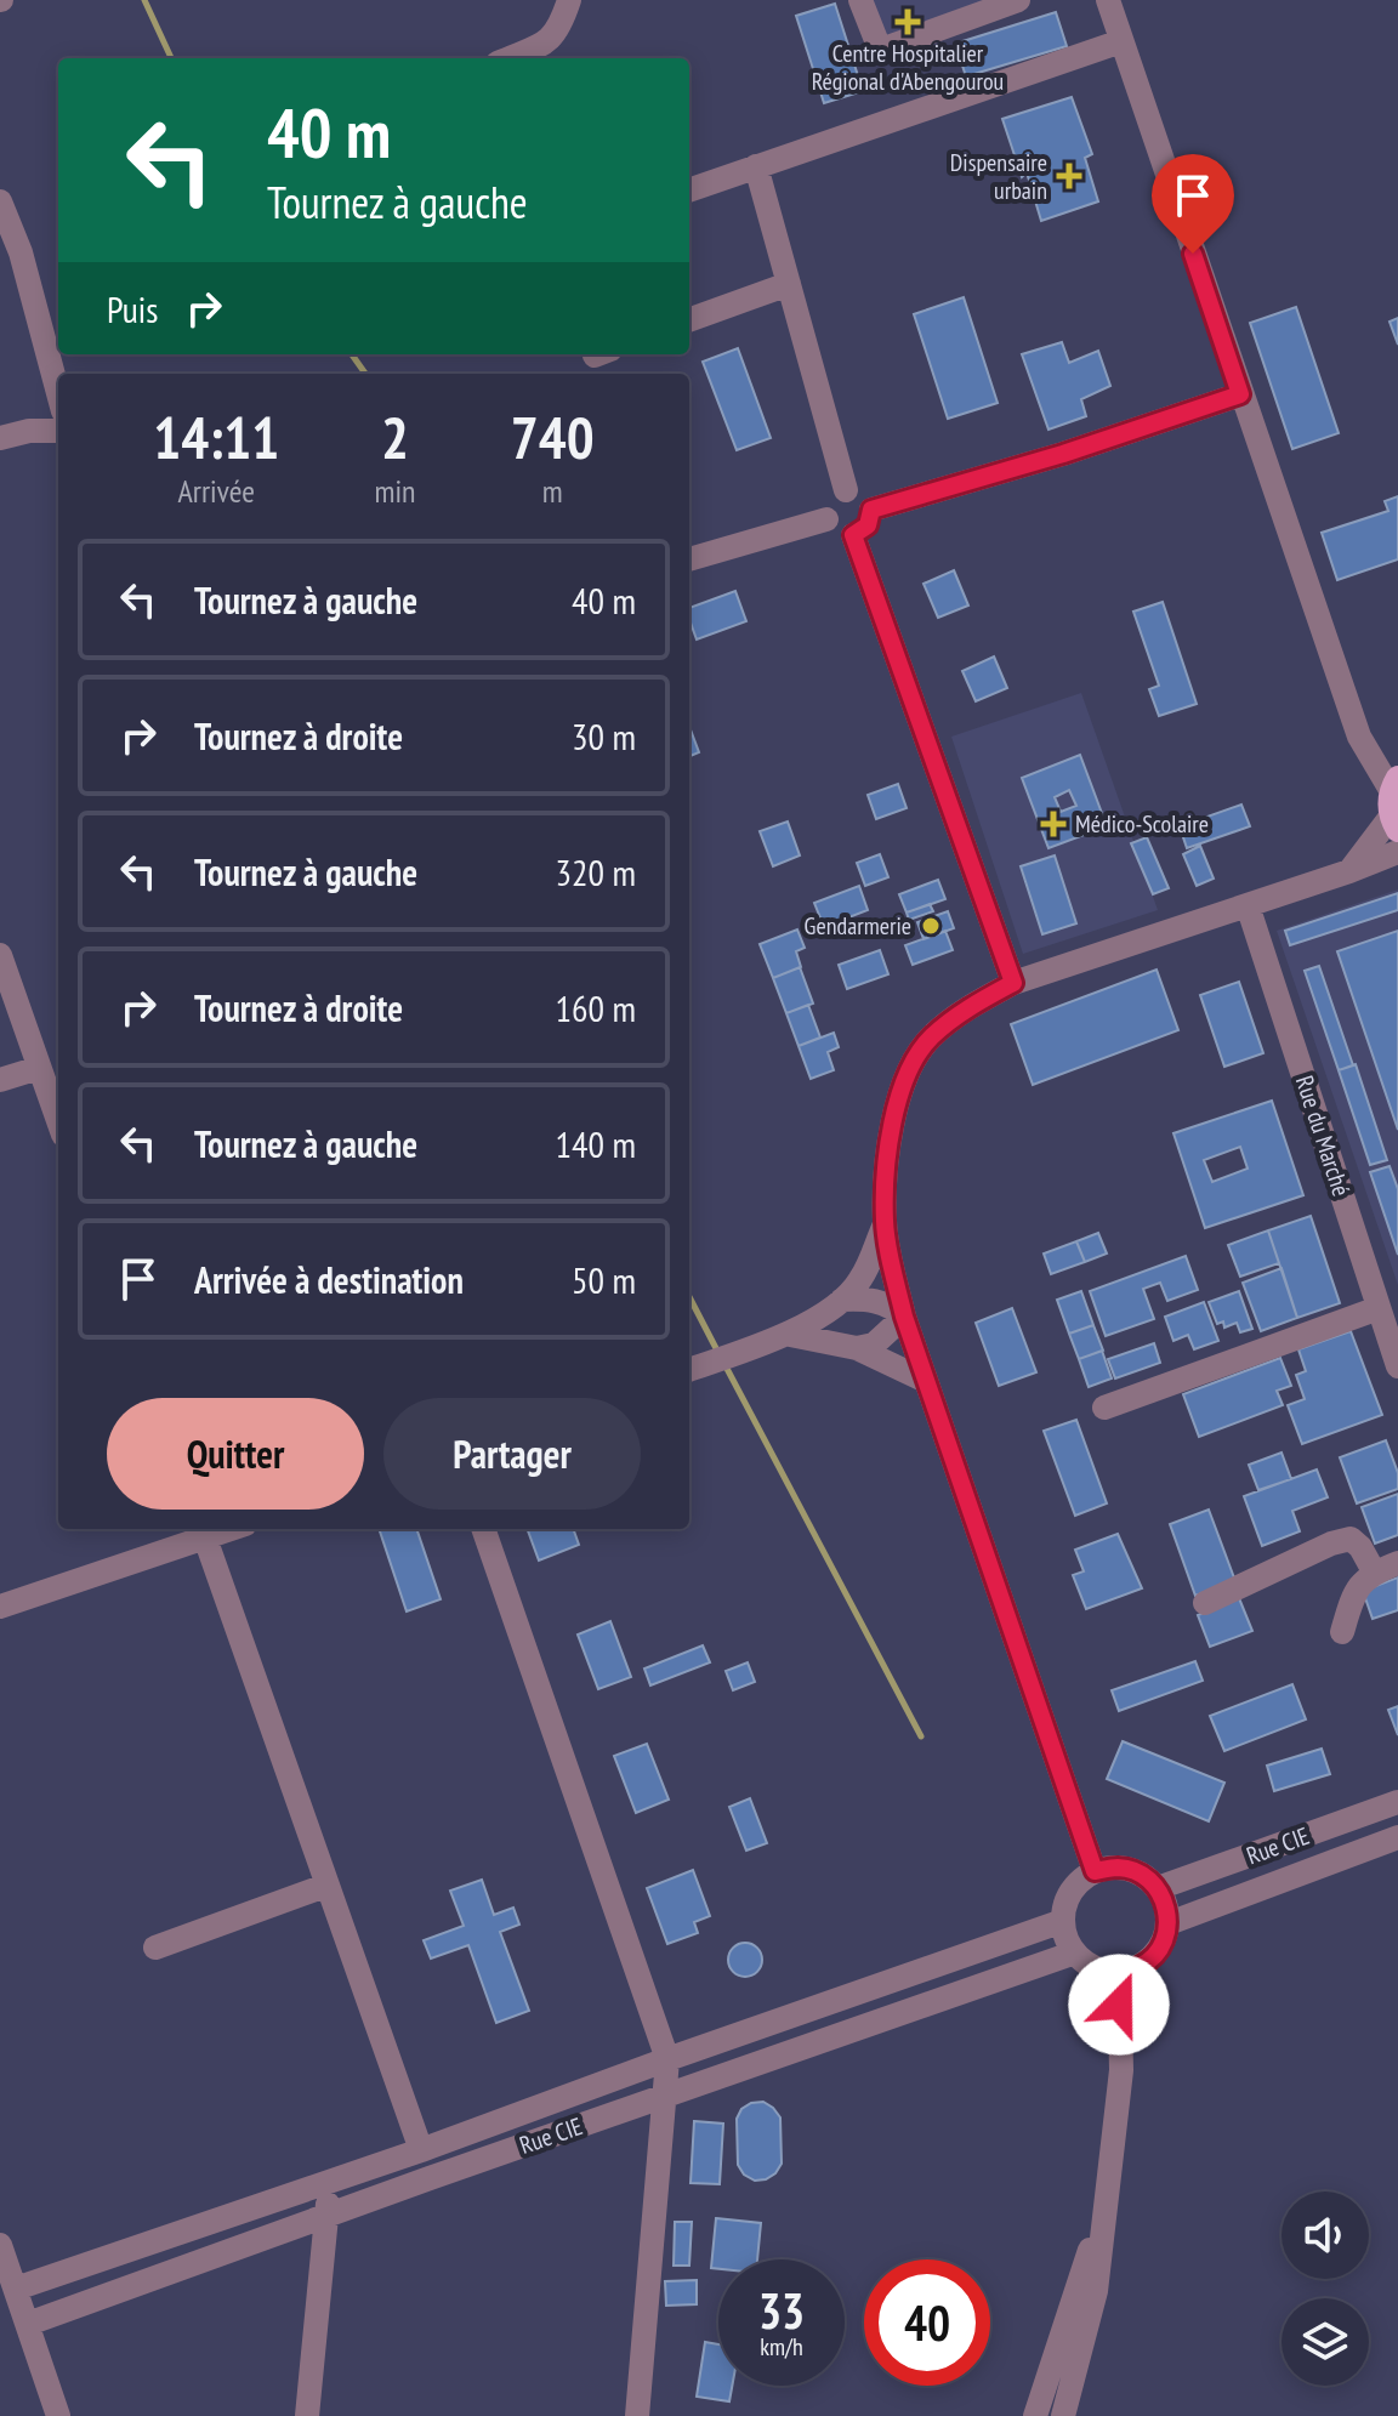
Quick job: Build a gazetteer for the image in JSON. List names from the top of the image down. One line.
{"streets":{"street":["Rue du Marché","Rue CIE"]},"places":{"health":["Centre Hospitalier Régional d'Abengourou","Dispensaire urbain","Médico-Scolaire"],"other":["Gendarmerie"]},"page":{"turn":["40 m","Tournez à gauche"],"then":"Puis","eta":["14:11","Arrivée","2","min","740","m"],"list":[{"name":"Tournez à gauche","value":"40 m"},{"name":"Tournez à droite","value":"30 m"},{"name":"Tournez à gauche","value":"320 m"},{"name":"Tournez à droite","value":"160 m"},{"name":"Tournez à gauche","value":"140 m"},{"name":"Arrivée à destination","value":"50 m"}],"buttons":["Quitter","Partager"],"speed":"33 km/h","limit":"40"}}
